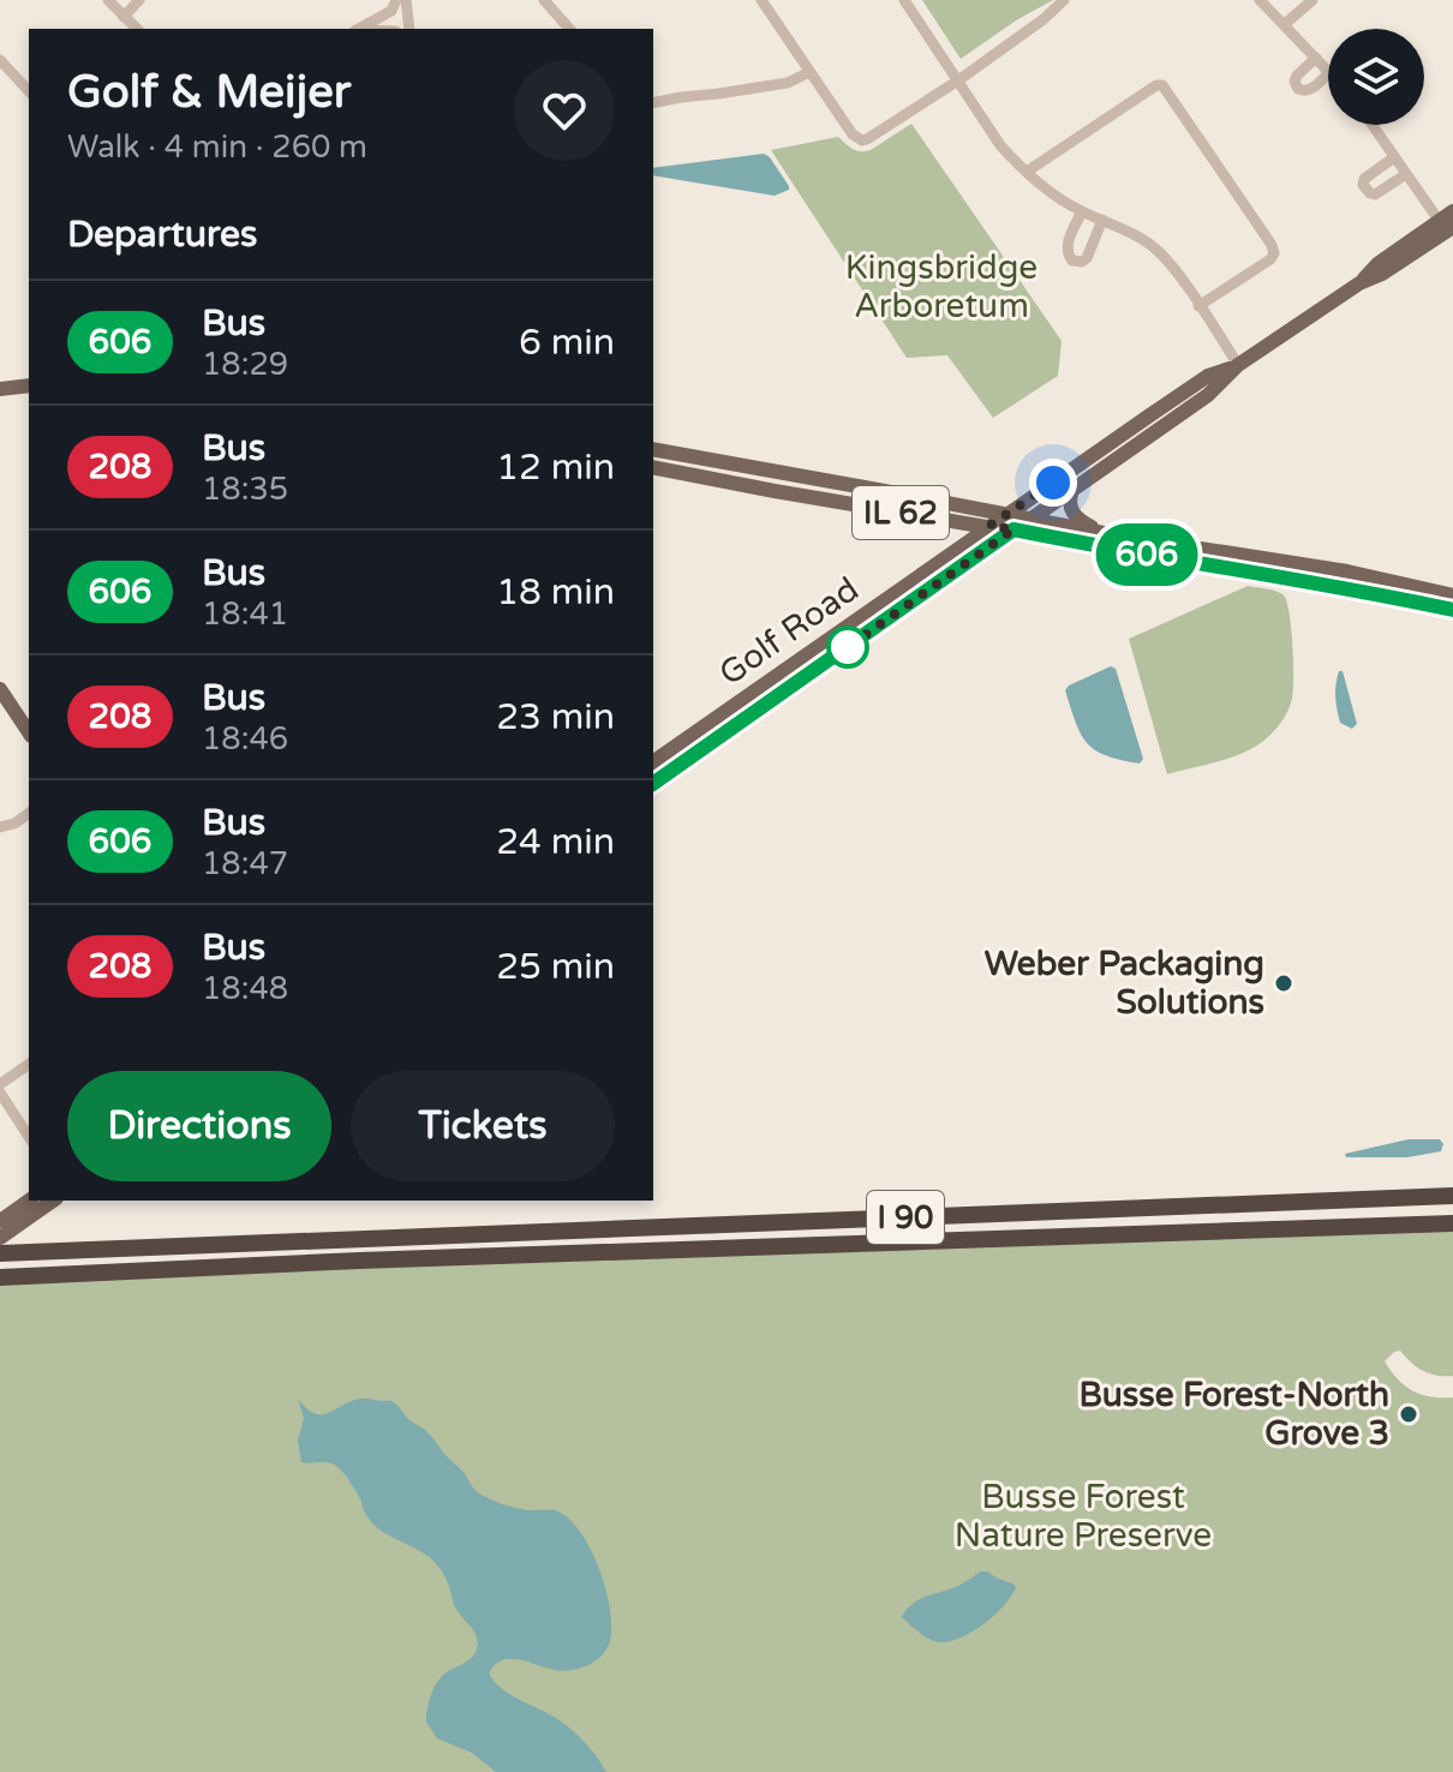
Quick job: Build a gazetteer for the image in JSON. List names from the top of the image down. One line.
{"streets":{"highway":["I 90"],"main road":["IL 62","Golf Road"]},"crossings":[["IL 62","Golf Road"]],"parks":["Kingsbridge Arboretum","Busse Forest Nature Preserve"],"places":["Weber Packaging Solutions","Busse Forest-North Grove 3"],"lines":["bus line 606"],"page":{"on_map":"606","heading":[["Golf & Meijer","Walk · 4 min · 260 m"],"Departures"],"list":[{"mark":"606","name":"Bus","note":"18:29","value":"6 min"},{"mark":"208","name":"Bus","note":"18:35","value":"12 min"},{"mark":"606","name":"Bus","note":"18:41","value":"18 min"},{"mark":"208","name":"Bus","note":"18:46","value":"23 min"},{"mark":"606","name":"Bus","note":"18:47","value":"24 min"},{"mark":"208","name":"Bus","note":"18:48","value":"25 min"}],"buttons":["Directions","Tickets"]}}
